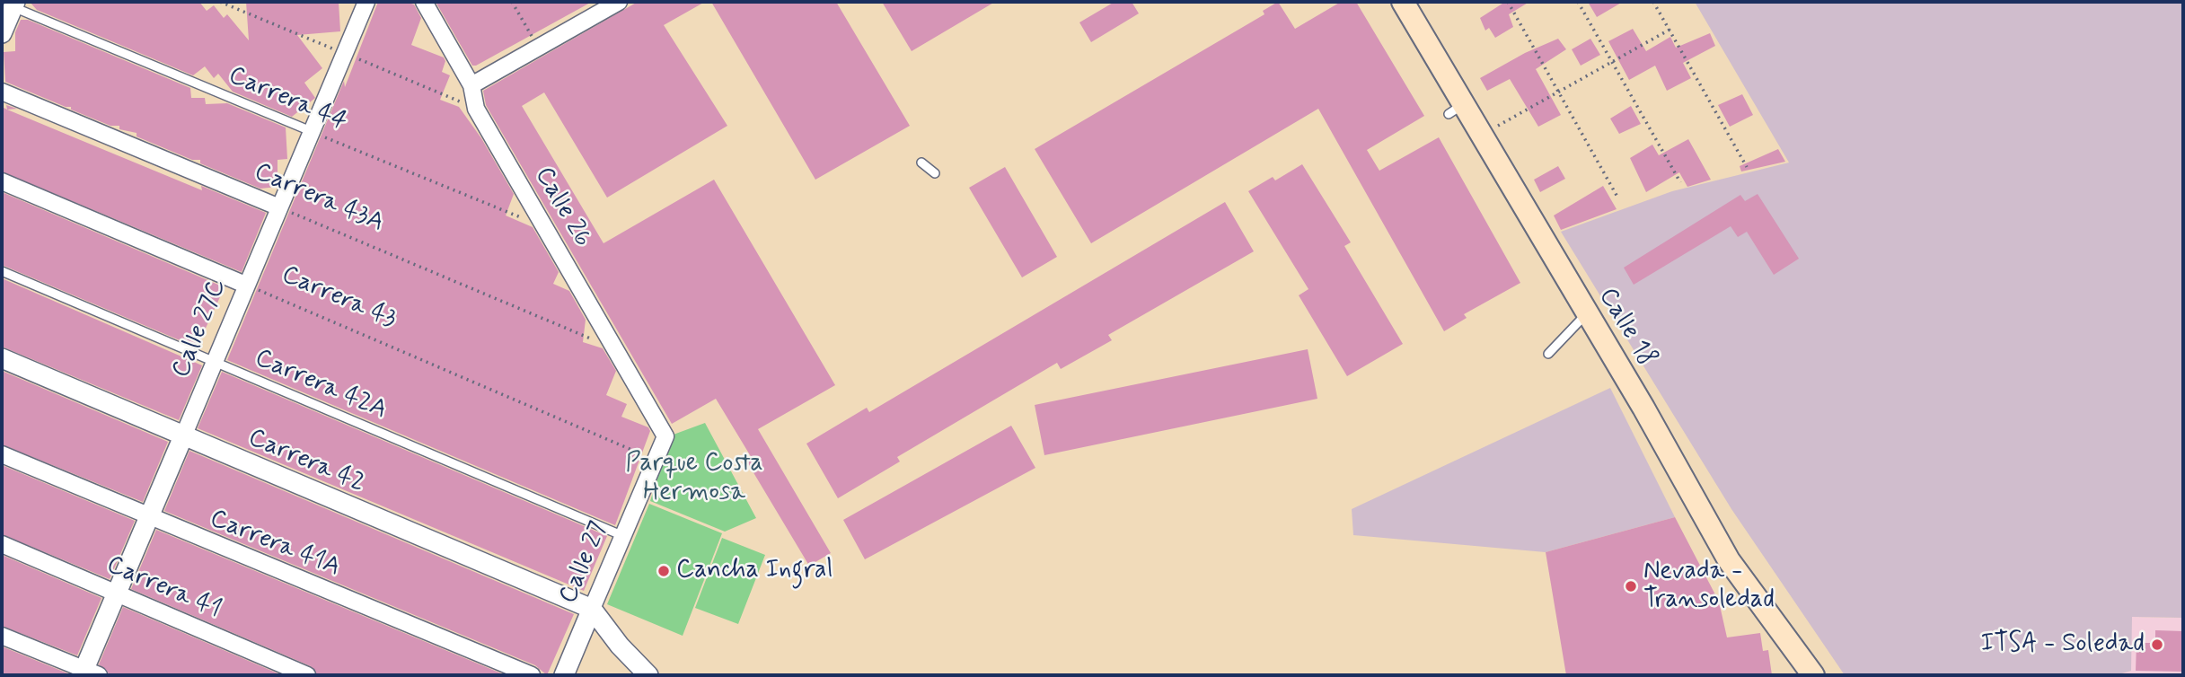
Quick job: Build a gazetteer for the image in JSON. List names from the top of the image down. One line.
{"streets":{"main road":["Calle 18"],"street":["Carrera 43A","Calle 26","Carrera 43","Calle 27C","Carrera 42","Carrera 41A","Calle 27","Carrera 41"],"lane":["Carrera 44","Carrera 42A"]},"crossings":[["Carrera 44","Calle 26"],["Carrera 44","Calle 27C"],["Carrera 43A","Calle 26"],["Carrera 43A","Calle 27C"],["Calle 26","Calle 27"],["Carrera 43","Calle 27C"],["Carrera 43","Calle 27"],["Calle 27C","Carrera 42A"],["Calle 27C","Carrera 42"],["Calle 27C","Carrera 41A"],["Calle 27C","Carrera 41"],["Carrera 42A","Calle 27"],["Carrera 42","Calle 27"]],"parks":["Parque Costa Hermosa"],"places":["Cancha Ingral","Nevada - Transoledad","ITSA - Soledad"]}
